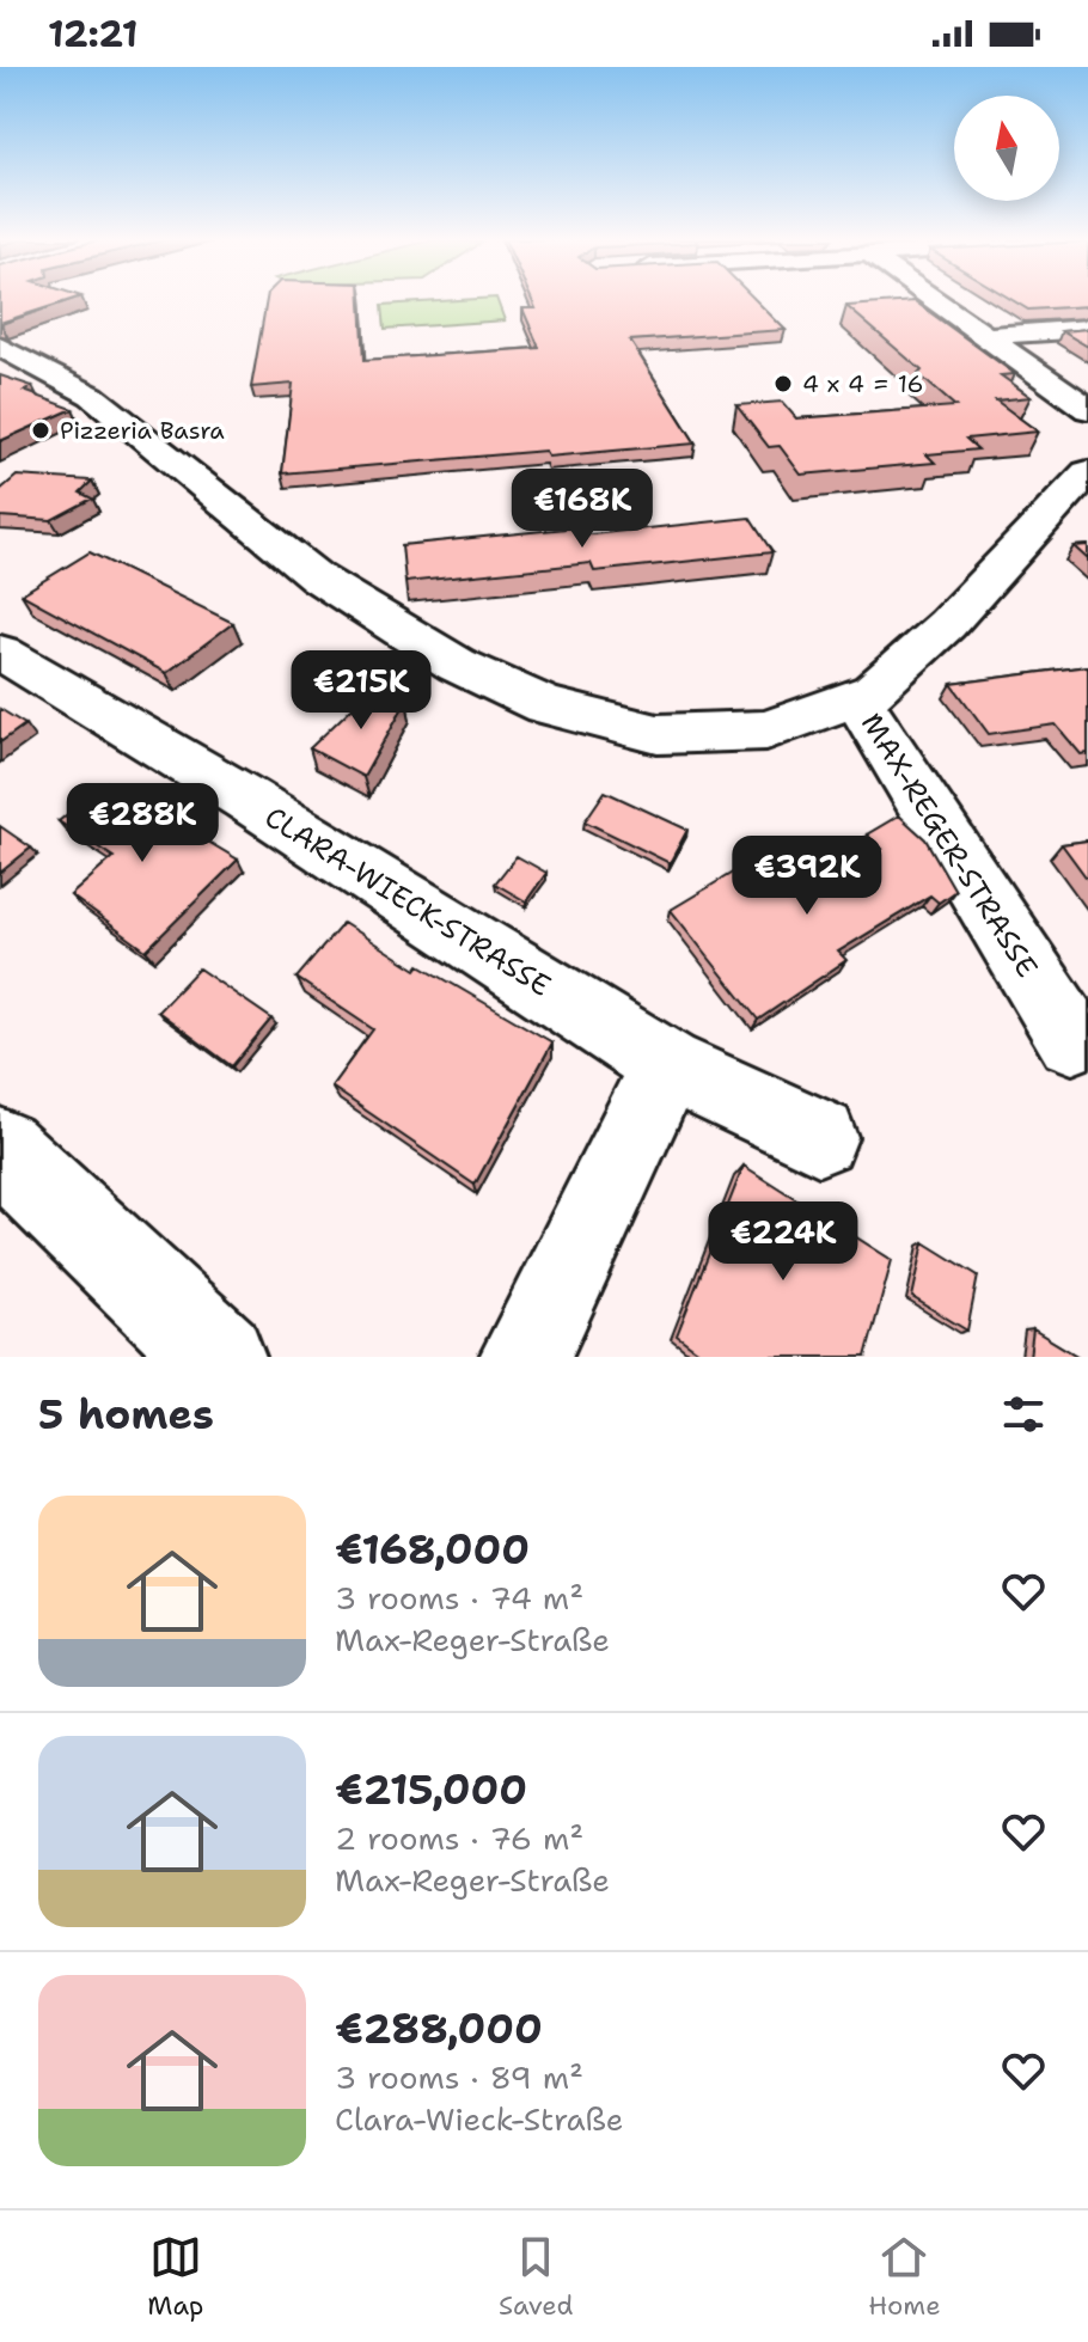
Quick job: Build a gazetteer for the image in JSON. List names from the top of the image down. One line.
{"streets":{"street":["MAX-REGER-STRASSE","CLARA-WIECK-STRASSE"]},"places":["4 x 4 = 16","Pizzeria Basra"],"north":"top","page":{"status":"12:21","price":["€168K","€215K","€288K","€392K","€224K"],"heading":"5 homes","list":[{"name":"€168,000","note":"3 rooms · 74 m² · Max-Reger-Straße"},{"name":"€215,000","note":"2 rooms · 76 m² · Max-Reger-Straße"},{"name":"€288,000","note":"3 rooms · 89 m² · Clara-Wieck-Straße"}],"tabs":["Map","Saved","Home"]}}
